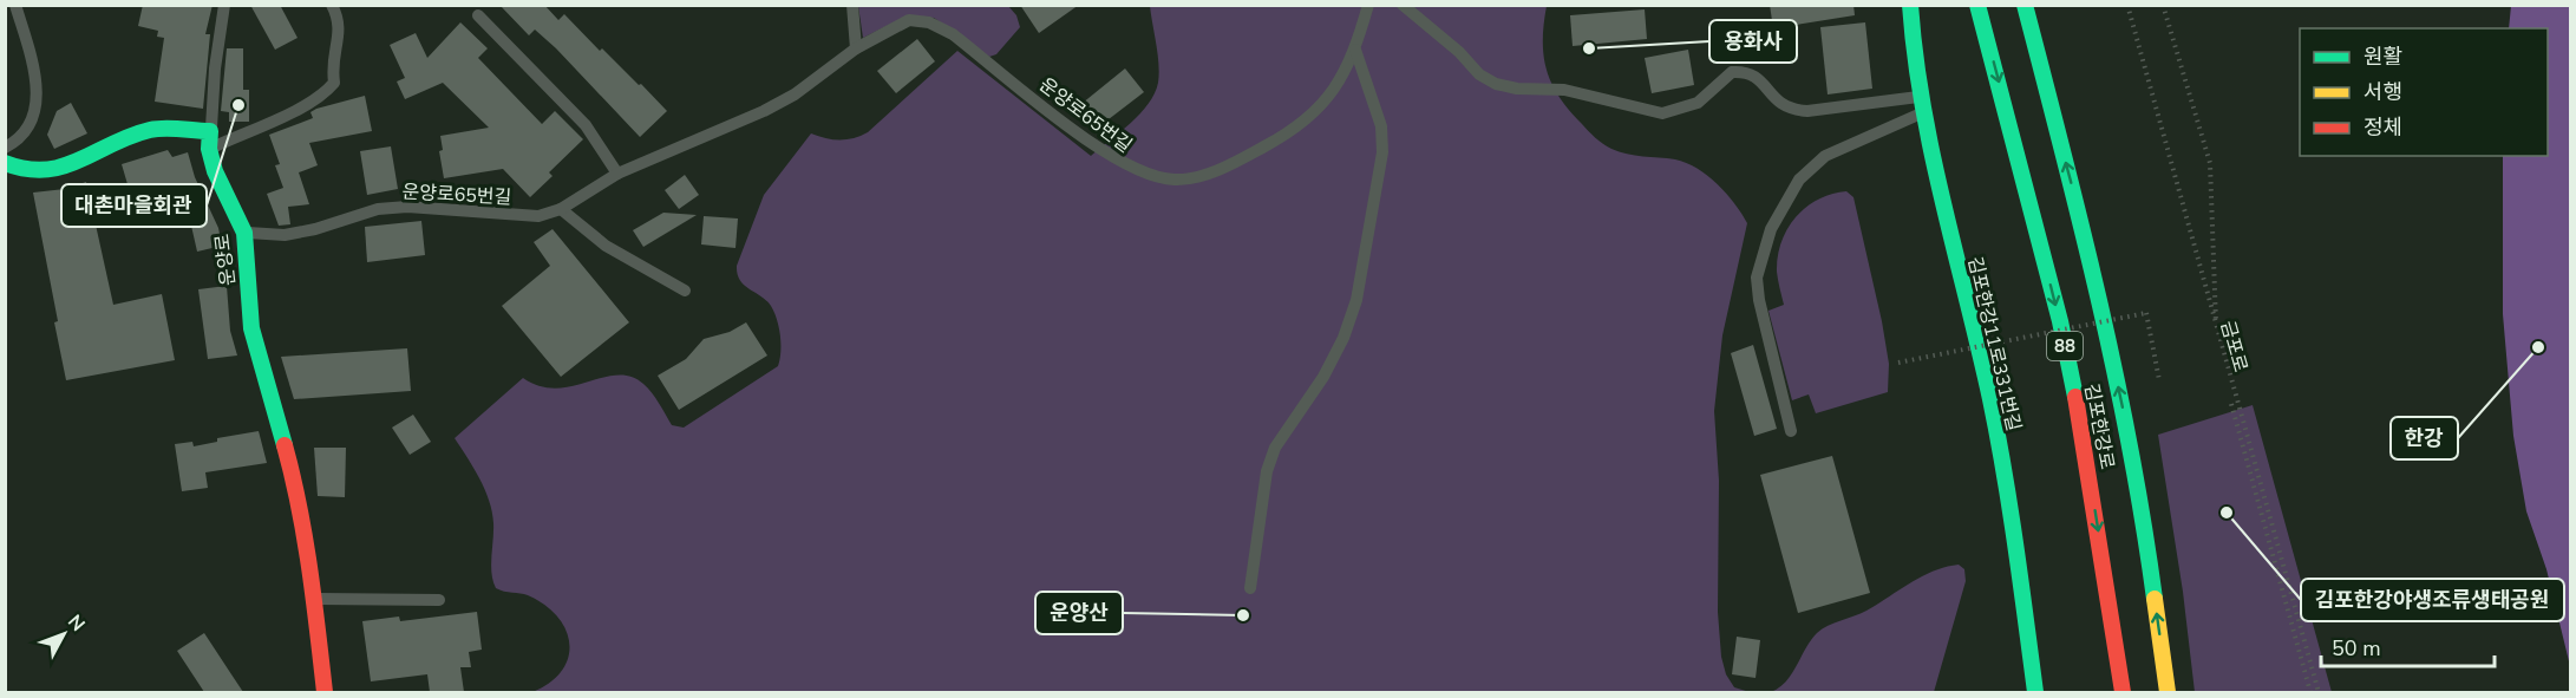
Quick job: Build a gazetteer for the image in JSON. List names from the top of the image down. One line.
{"streets":{"main road":["운양로","김포한강11로331번길","88","김포한강로"],"lane":["운양로65번길"],"path":["금포로"]},"crossings":[["운양로65번길","운양로"]],"places":["용화사","대촌마을회관","한강","김포한강야생조류생태공원","운양산"],"legend":["원활","서행","정체"],"scale_bar":"50 m","north":"top right"}
